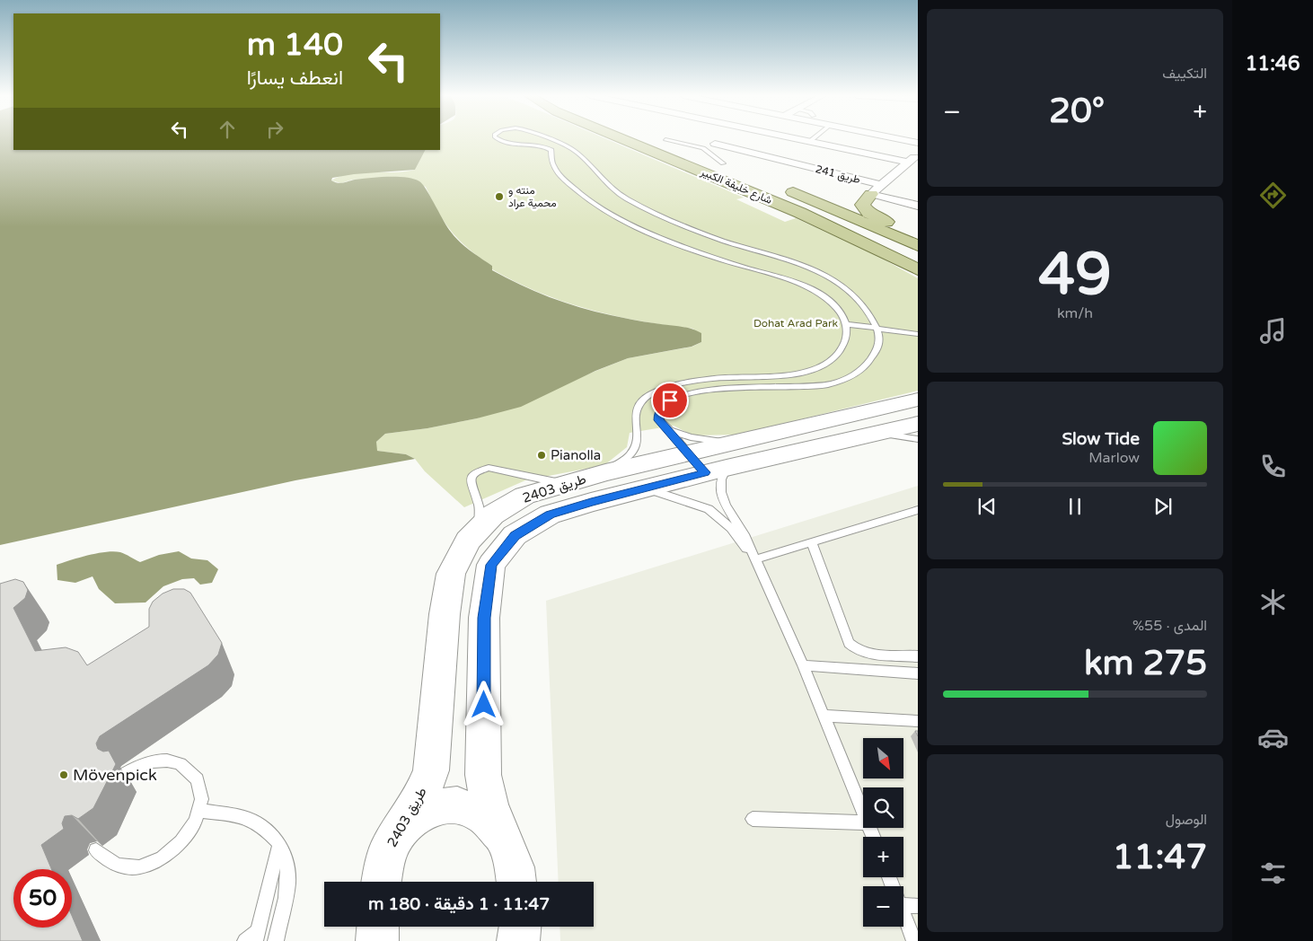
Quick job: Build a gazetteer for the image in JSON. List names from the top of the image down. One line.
{"streets":{"main road":["شارع خليفة الكبير","طريق 2403"],"street":["طريق 241"]},"parks":["Dohat Arad Park"],"places":["منته و محمية عراد","Pianolla","Mövenpick"],"north":"bottom right","page":{"tabs":"11:46","tile":["التكييف",["49","km/h"],["المدى · 55%","275 km"],["الوصول","11:47"]],"turn":["140 m","انعطف يسارًا"],"heat":["−","20°","+"],"song":["Slow Tide","Marlow"],"map_buttons":["+","−"],"limit":"50","trip":"11:47 · 1 دقيقة · 180 m"}}
